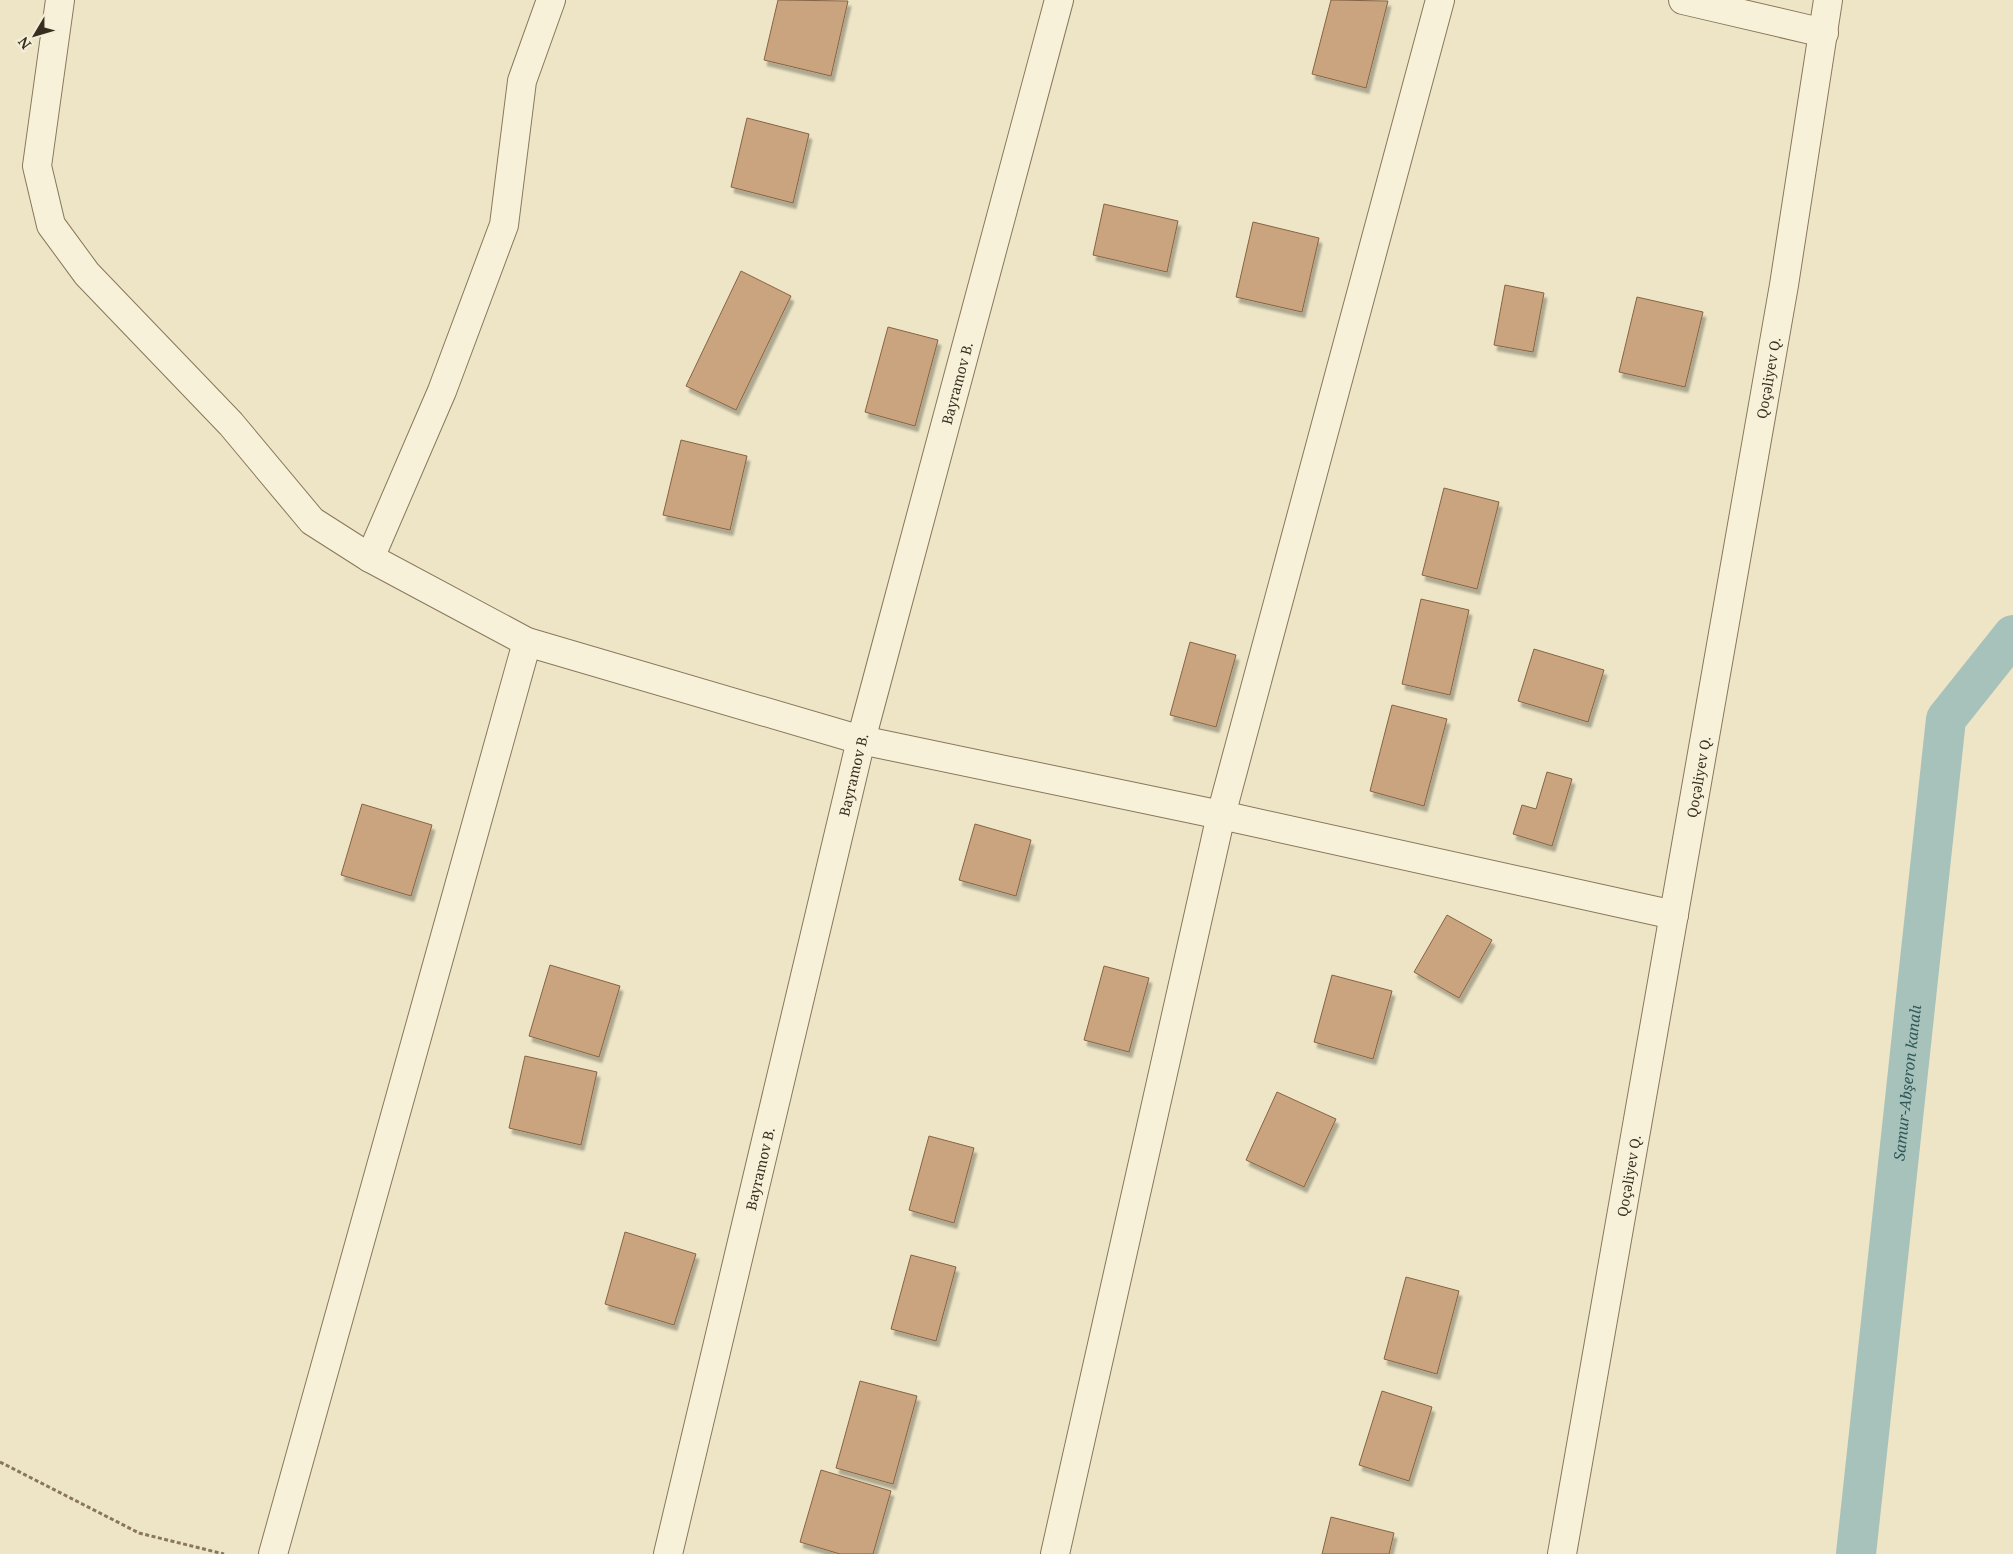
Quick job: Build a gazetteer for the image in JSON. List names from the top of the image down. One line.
{"streets":{"street":["Qoçəliyev Q.","Bayramov B."]},"water":["Samur-Abşeron kanalı"],"north":"bottom left"}
